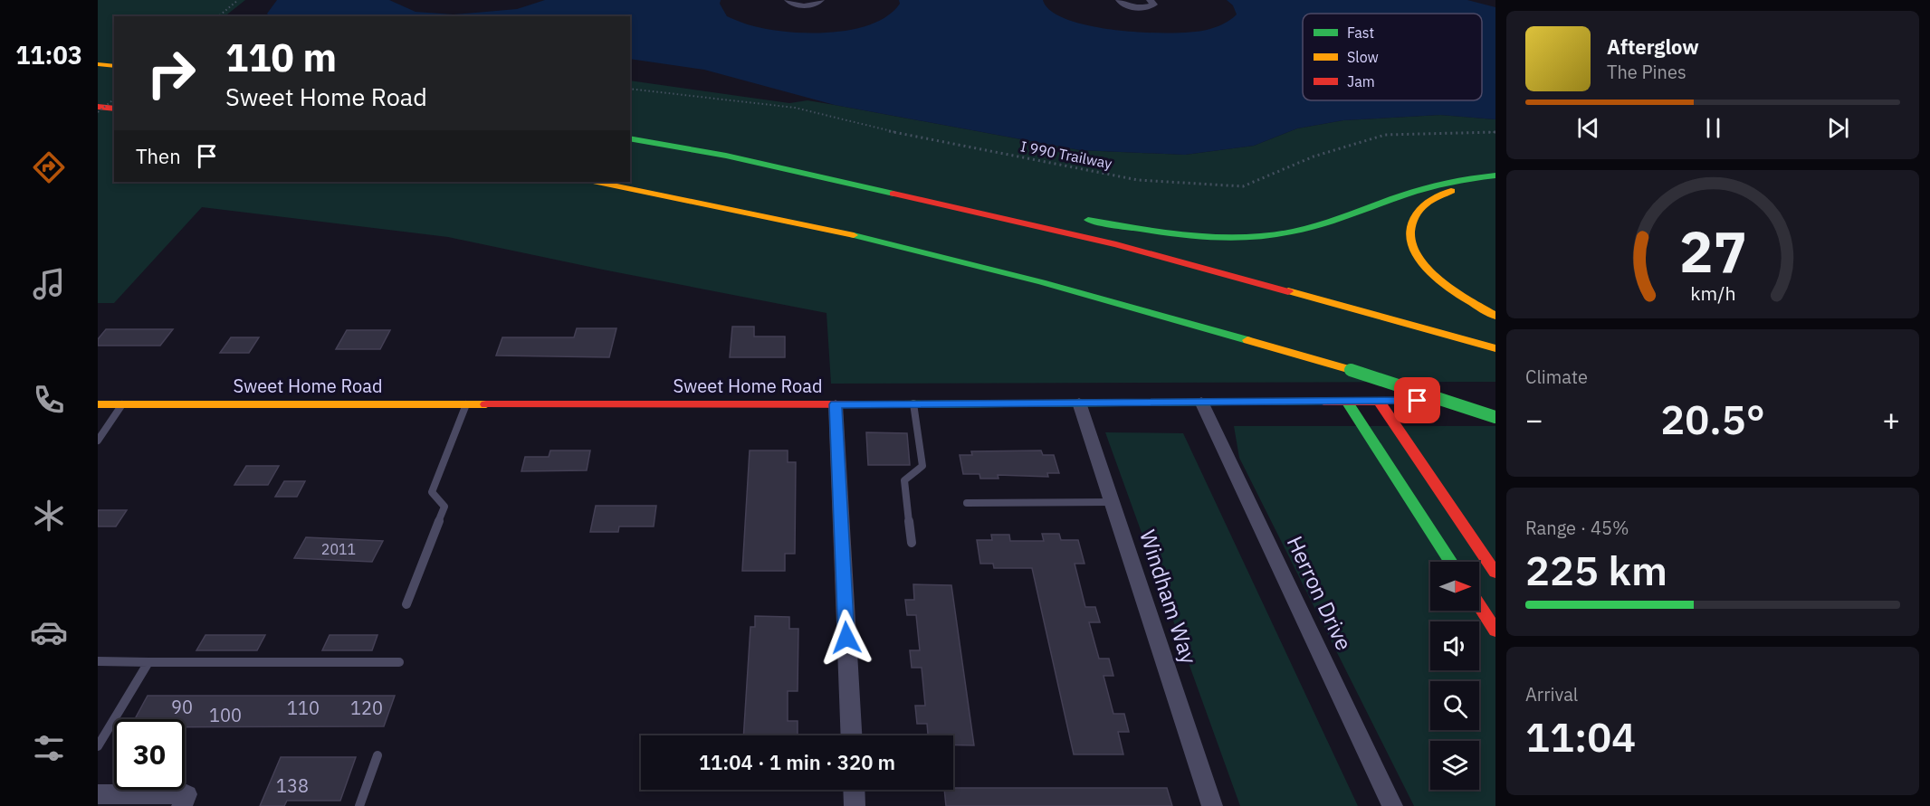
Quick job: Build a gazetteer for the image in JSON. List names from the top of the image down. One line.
{"streets":{"main road":["Sweet Home Road"],"street":["Herron Drive","Windham Way"],"path":["I 990 Trailway"]},"crossings":[["Sweet Home Road","Herron Drive"],["Sweet Home Road","Windham Way"]],"house_numbers":["2011","90","110","120","100","138"],"legend":["Fast","Slow","Jam"],"north":"right","page":{"tabs":"11:03","turn":["110 m","Sweet Home Road"],"song":["Afterglow","The Pines"],"then":"Then","tile":["Climate",["Range · 45%","225 km"],["Arrival","11:04"]],"heat":["−","20.5°","+"],"limit":"30","trip":"11:04 · 1 min · 320 m","gauge":["27","km/h"]}}
